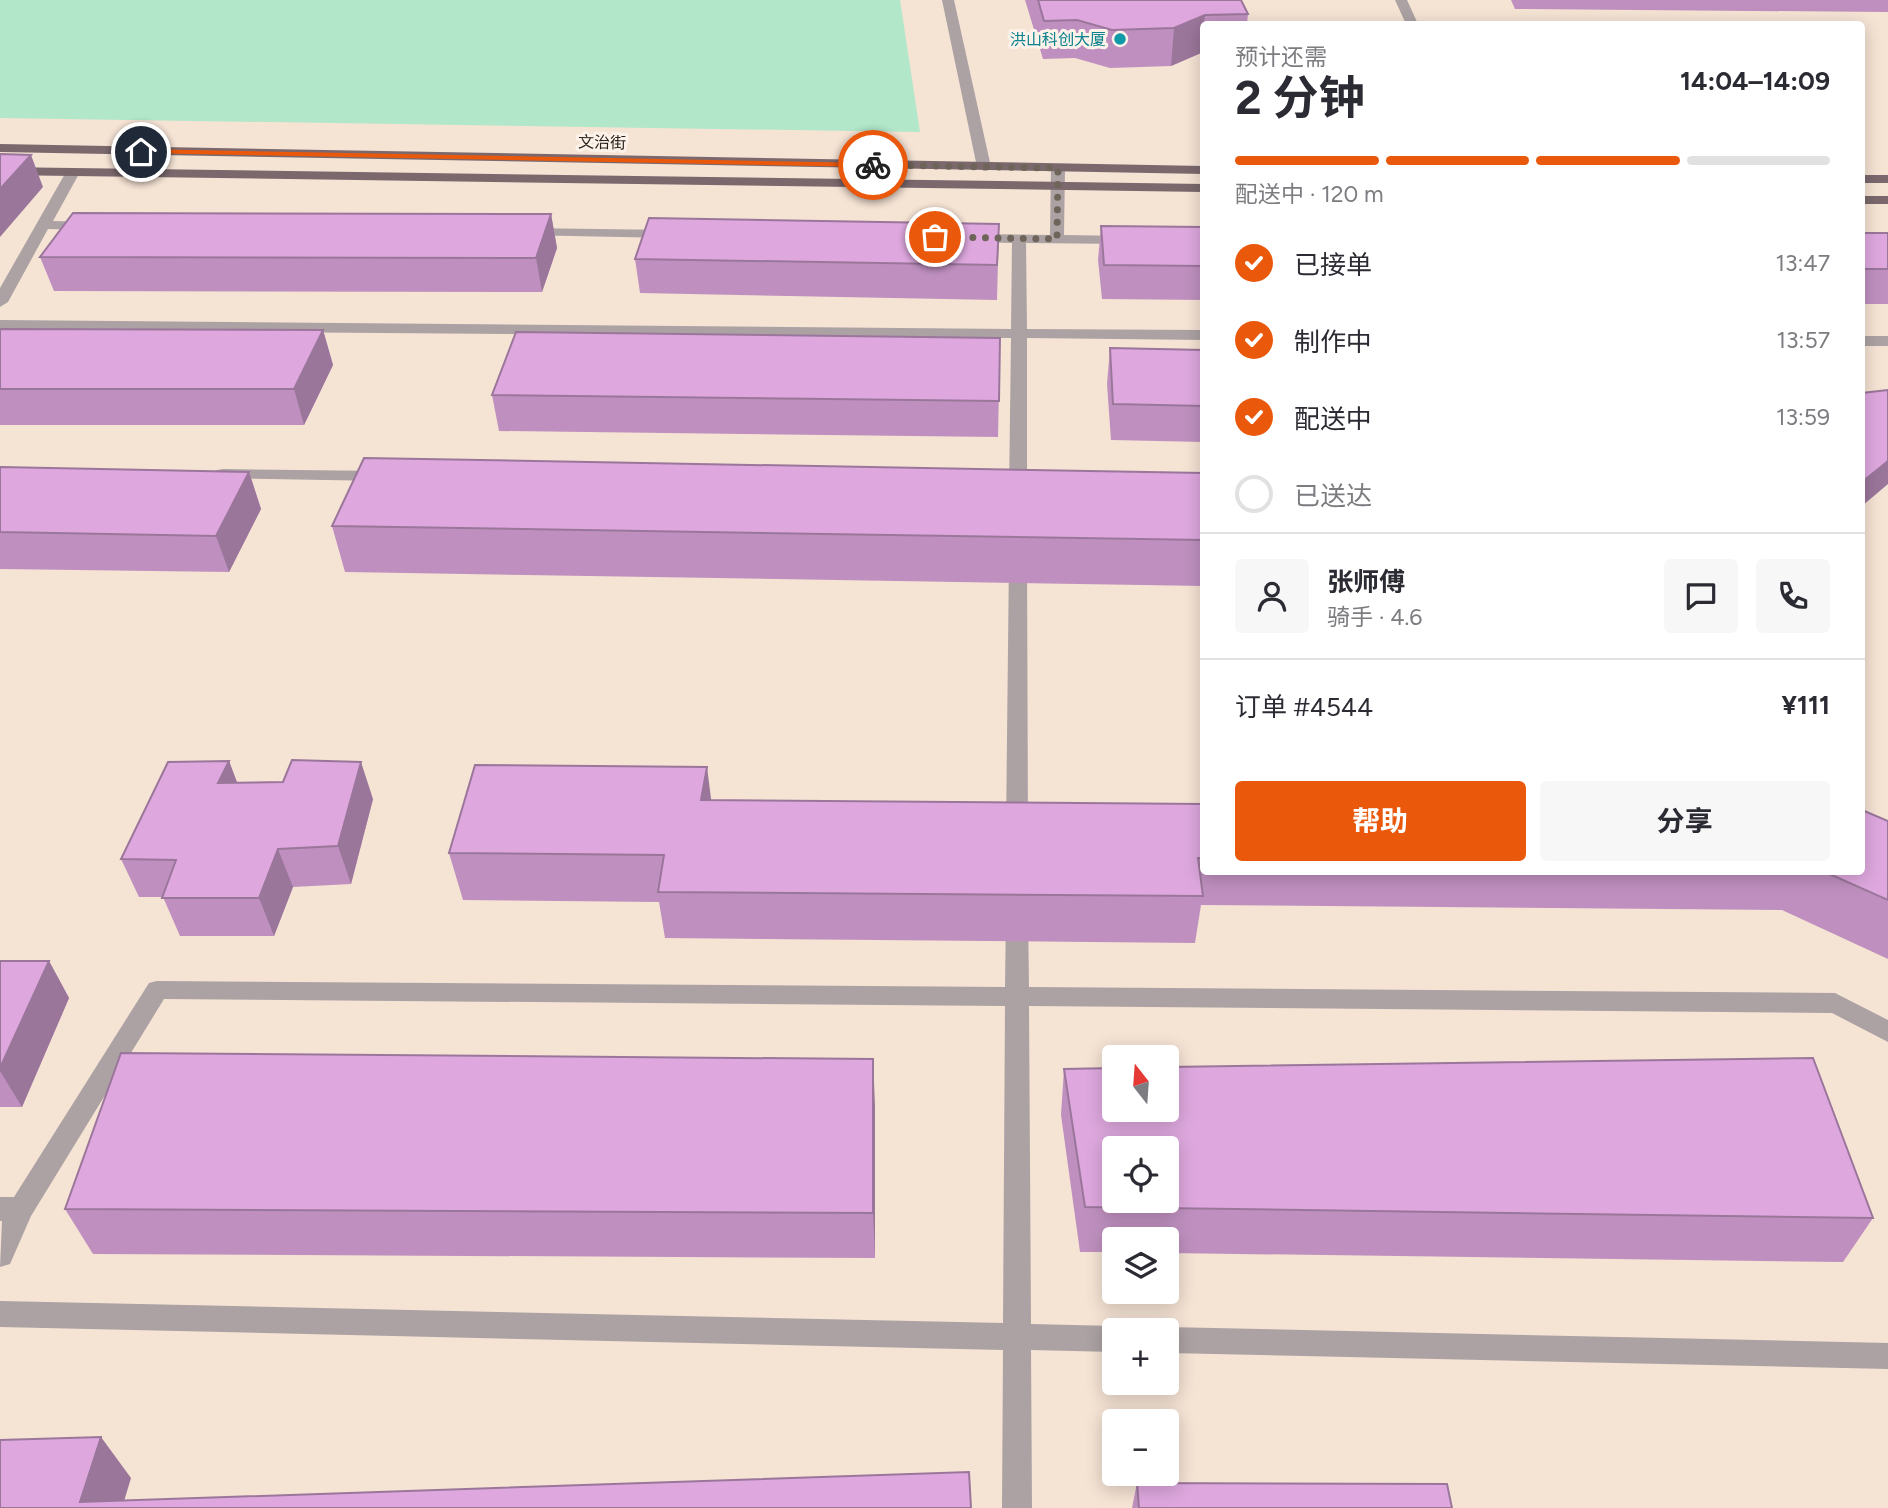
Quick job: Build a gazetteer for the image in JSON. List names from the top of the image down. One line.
{"streets":{"main road":["文治街"]},"places":["洪山科创大厦"],"north":"top","page":{"heading":["2 分钟","预计还需","14:04–14:09"],"panel":["张师傅","骑手 · 4.6","订单 #4544","¥111"],"bar":"配送中 · 120 m","list":[["已接单","13:47"],["制作中","13:57"],["配送中","13:59"],"已送达"],"buttons":["帮助","分享"],"map_buttons":["+","−"]}}
